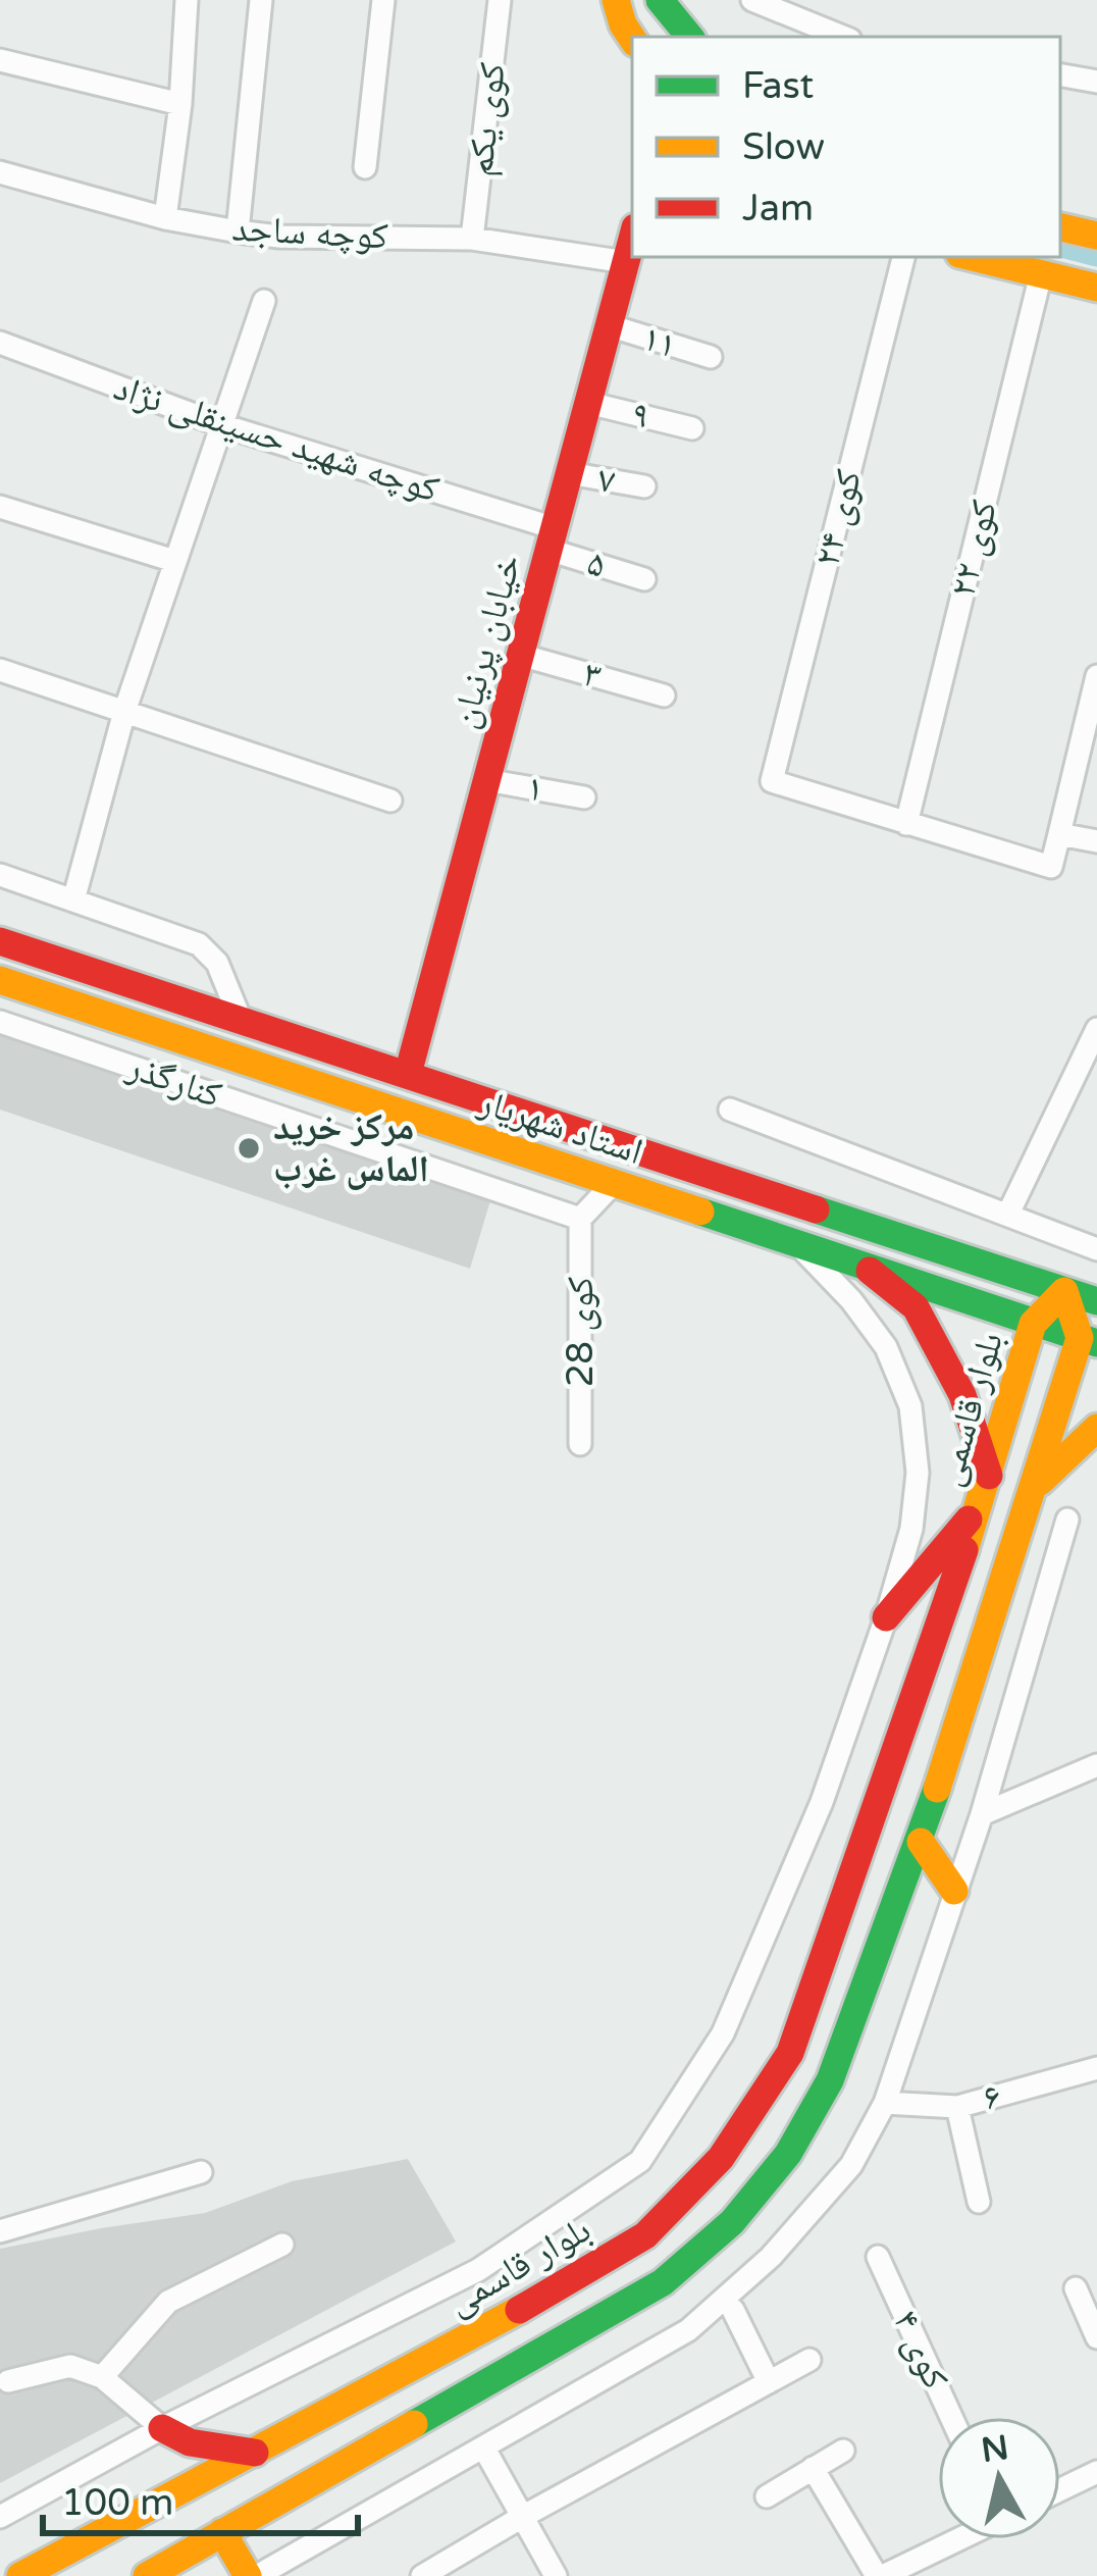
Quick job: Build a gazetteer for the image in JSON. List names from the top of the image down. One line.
{"streets":{"main road":["خیابان پرنیان","استاد شهریار","بلوار قاسمی"],"street":["کوی یکم","کوچه ساجد","۱۱","۹","کوچه شهید حسینقلی نژاد","۷","کوی ۲۴","کوی ۲۲","۵","۳","۱","کنارگذر","کوی 28","۶","کوی ۴"]},"crossings":[["کوی یکم","کوچه ساجد"],["کوچه ساجد","خیابان پرنیان"],["۱۱","خیابان پرنیان"],["۹","خیابان پرنیان"],["کوچه شهید حسینقلی نژاد","۵"],["کوچه شهید حسینقلی نژاد","خیابان پرنیان"],["۷","خیابان پرنیان"],["کوی ۲۴","کوی ۲۲"],["۵","خیابان پرنیان"],["خیابان پرنیان","۳"],["خیابان پرنیان","۱"],["خیابان پرنیان","استاد شهریار"],["کنارگذر","کوی 28"],["استاد شهریار","بلوار قاسمی"]],"places":["مرکز خرید الماس غرب"],"legend":["Fast","Slow","Jam"],"scale_bar":"100 m","north":"top"}
